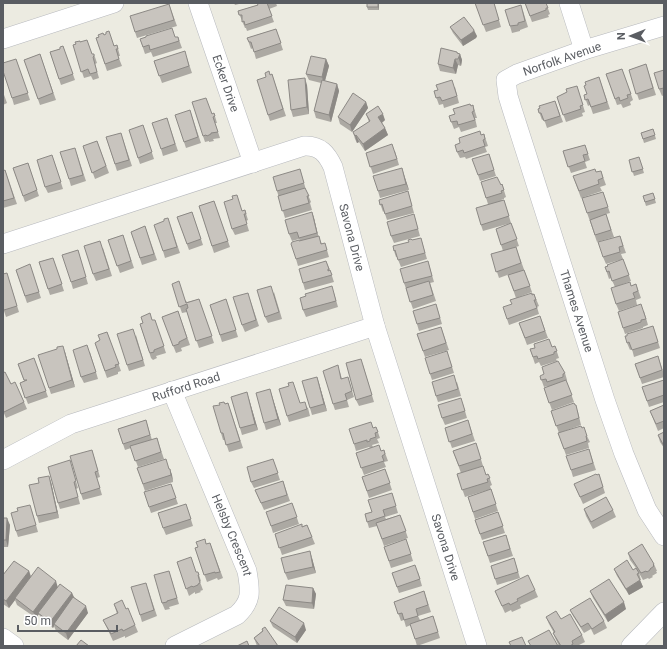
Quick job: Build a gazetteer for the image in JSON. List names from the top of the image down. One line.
{"streets":{"street":["Norfolk Avenue","Ecker Drive","Savona Drive","Thames Avenue","Rufford Road","Helsby Crescent"]},"crossings":[["Norfolk Avenue","Thames Avenue"],["Ecker Drive","Savona Drive"],["Savona Drive","Rufford Road"],["Rufford Road","Helsby Crescent"]],"scale_bar":"50 m","north":"left"}
